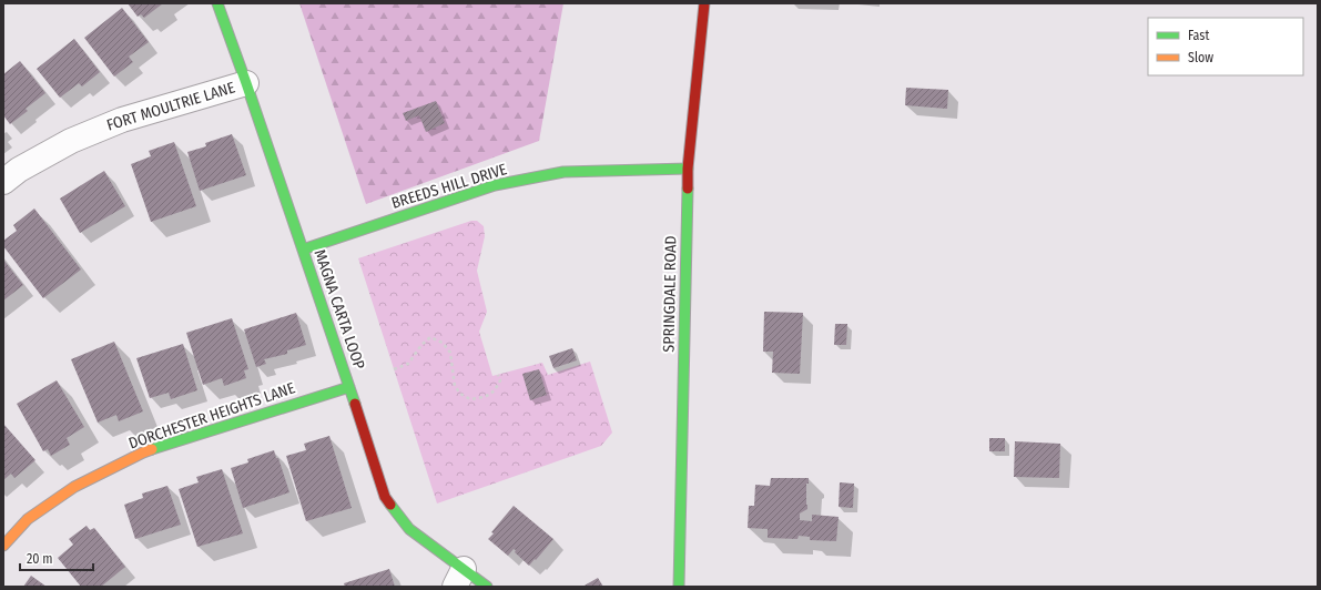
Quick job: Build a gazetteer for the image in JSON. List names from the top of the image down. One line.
{"streets":{"street":["FORT MOULTRIE LANE","BREEDS HILL DRIVE","SPRINGDALE ROAD","MAGNA CARTA LOOP","DORCHESTER HEIGHTS LANE"]},"crossings":[["FORT MOULTRIE LANE","MAGNA CARTA LOOP"],["BREEDS HILL DRIVE","SPRINGDALE ROAD"],["BREEDS HILL DRIVE","MAGNA CARTA LOOP"],["MAGNA CARTA LOOP","DORCHESTER HEIGHTS LANE"]],"legend":["Fast","Slow"],"scale_bar":"20 m"}
